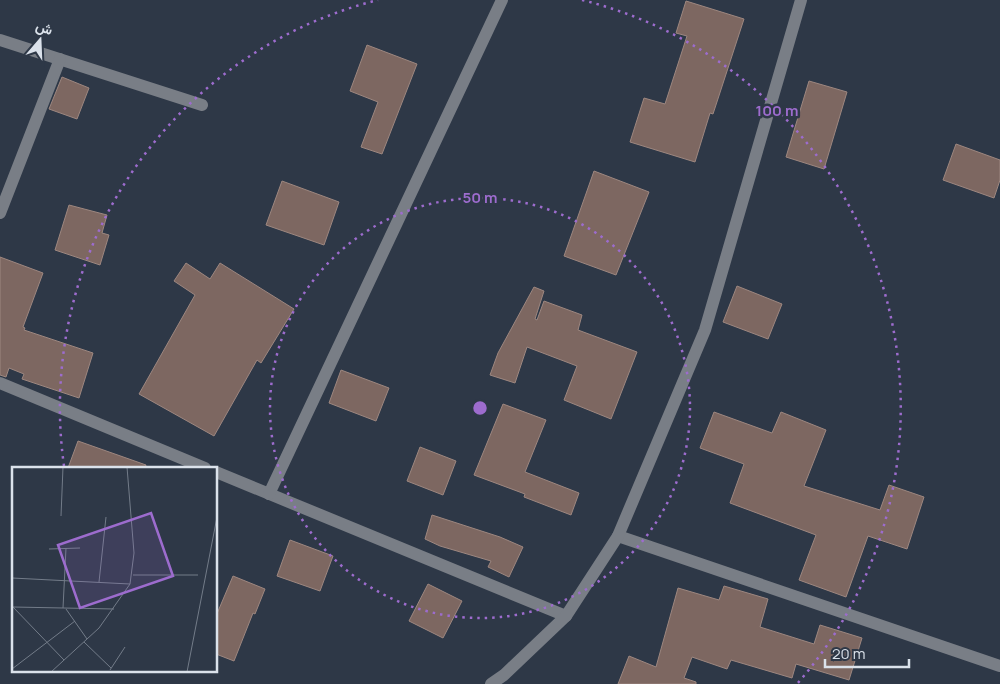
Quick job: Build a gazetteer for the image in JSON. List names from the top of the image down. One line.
{"scale_bar":"20 m","north":"top","rings":["100 m","50 m"]}
